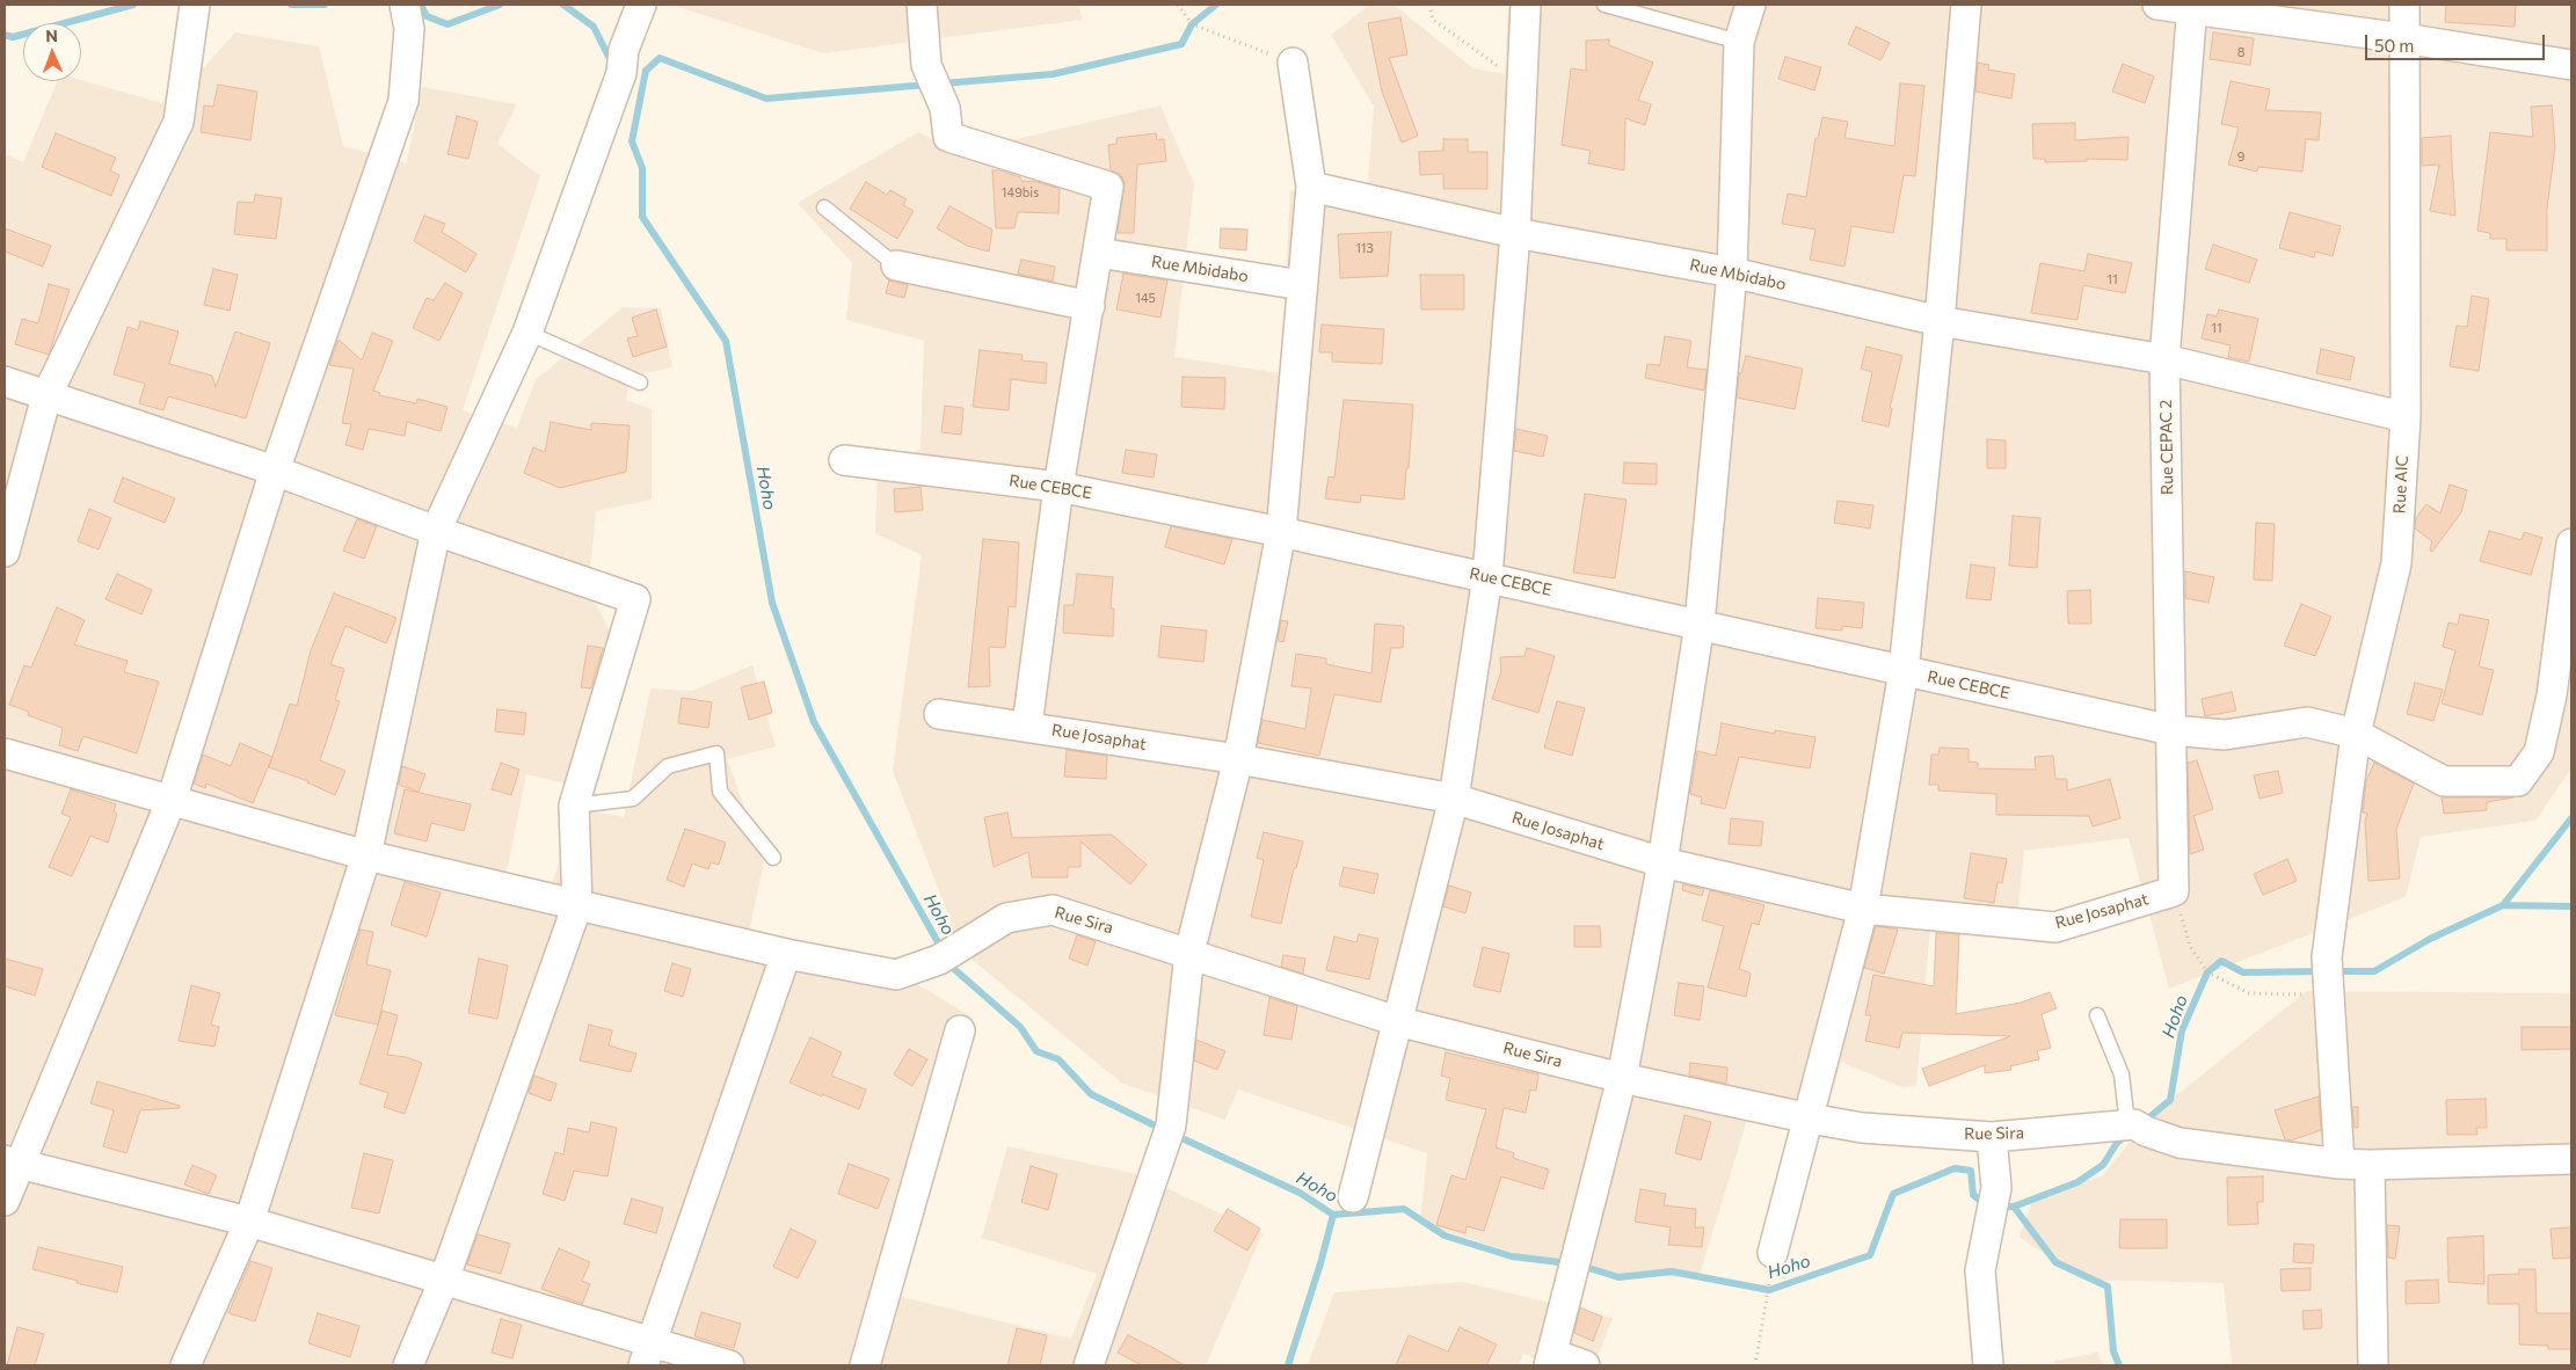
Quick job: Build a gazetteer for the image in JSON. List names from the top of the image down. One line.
{"streets":{"street":["Rue Mbidabo","Rue CEPAC 2","Rue AIC","Rue CEBCE","Rue Josaphat","Rue Sira"]},"crossings":[["Rue Mbidabo","Rue CEPAC 2"],["Rue Mbidabo","Rue AIC"],["Rue CEPAC 2","Rue CEBCE"],["Rue CEPAC 2","Rue Josaphat"],["Rue AIC","Rue CEBCE"]],"water":["Hoho"],"house_numbers":["8","9","149bis","113","11","145","11"],"scale_bar":"50 m","north":"top"}
